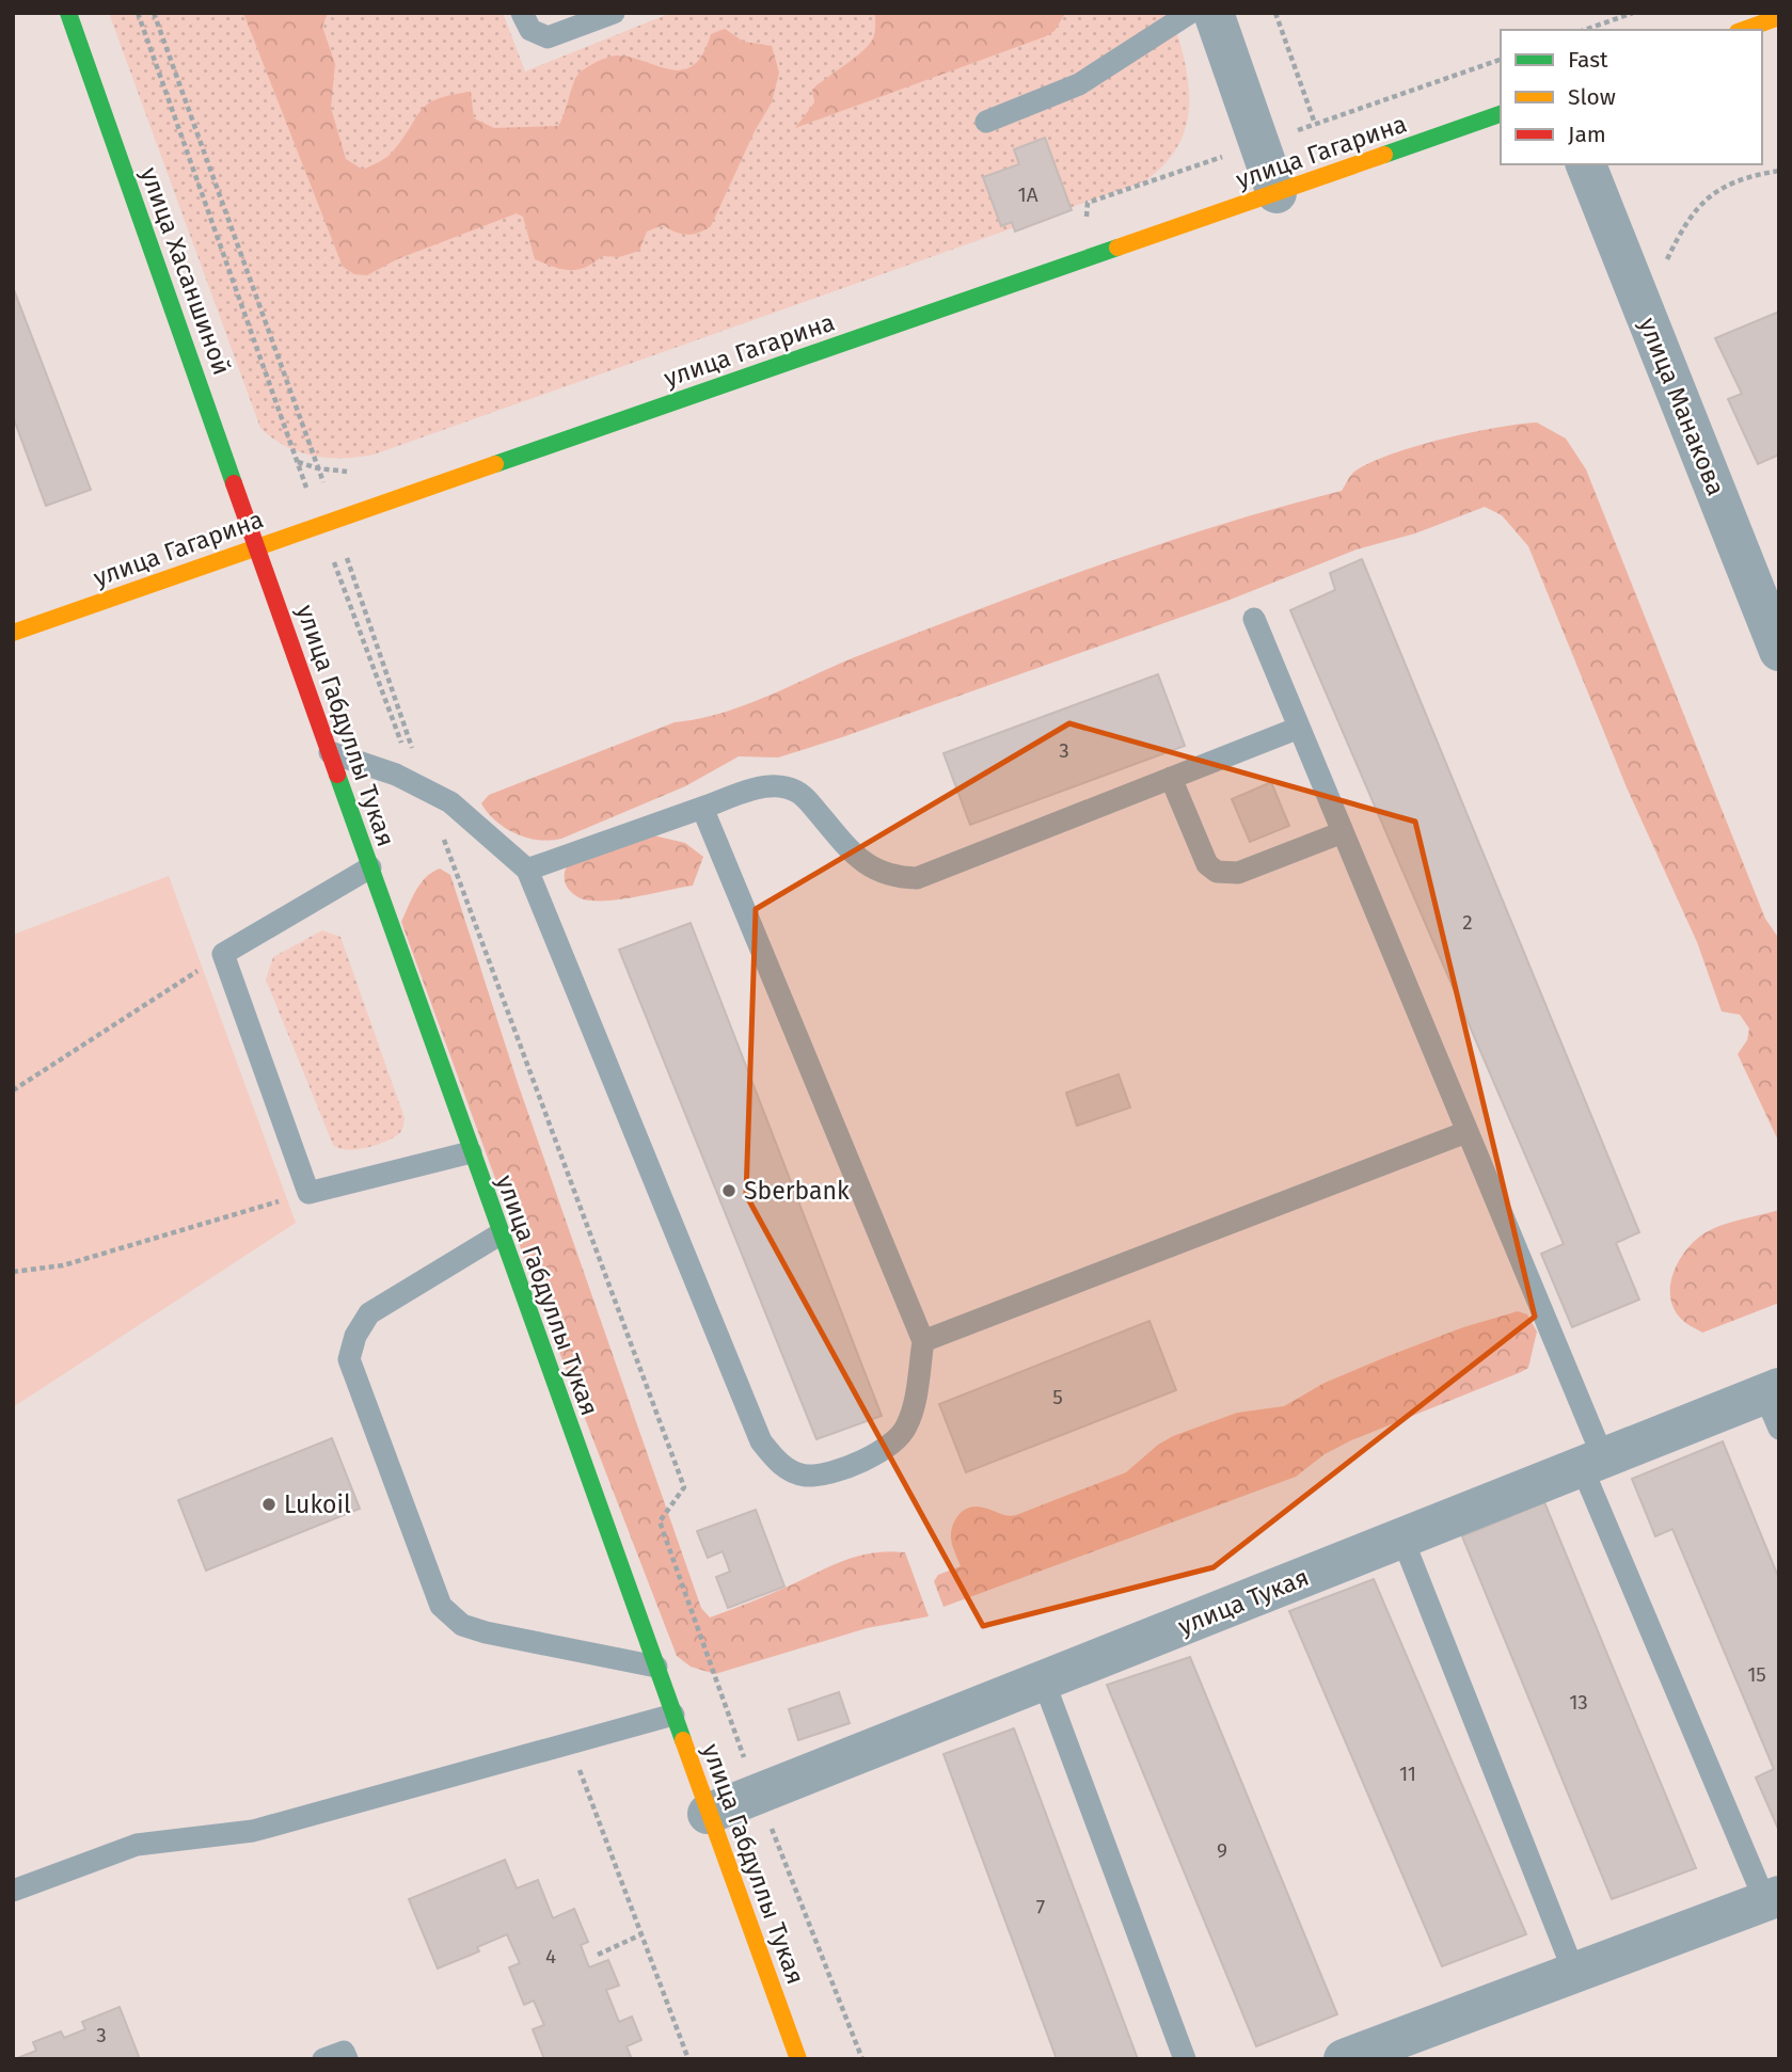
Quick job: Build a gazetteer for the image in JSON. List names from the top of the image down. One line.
{"streets":{"street":["улица Гагарина","улица Хасаншиной","улица Манакова","улица Габдуллы Тукая","улица Тукая"]},"crossings":[["улица Гагарина","улица Хасаншиной"],["улица Гагарина","улица Габдуллы Тукая"],["улица Хасаншиной","улица Габдуллы Тукая"],["улица Габдуллы Тукая","улица Тукая"]],"places":["Sberbank","Lukoil"],"house_numbers":["1А","3","2","5","15","13","11","9","7","4","3"],"legend":["Fast","Slow","Jam"]}
